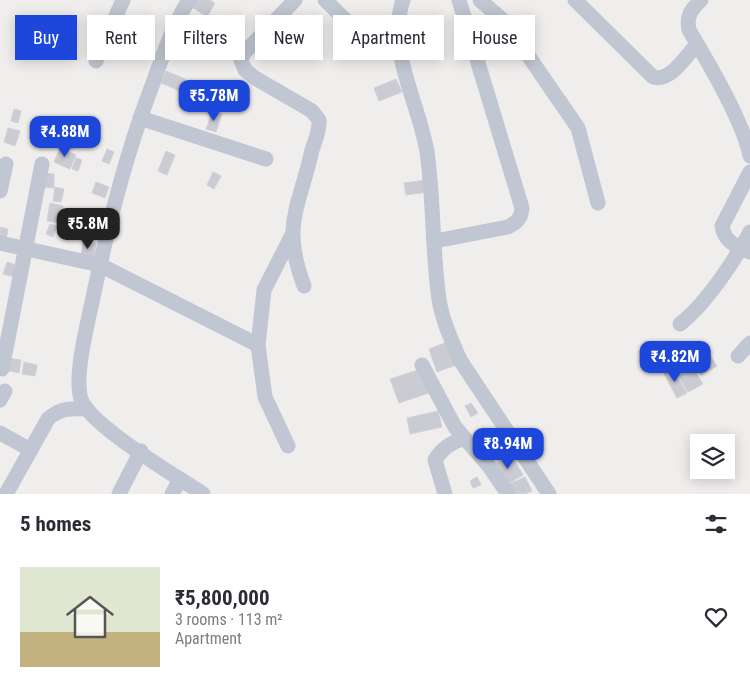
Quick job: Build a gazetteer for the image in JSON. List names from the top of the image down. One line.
{"page":{"chip":["Buy","Rent","Filters","New","Apartment","House"],"price":["₹5.78M","₹4.88M","₹5.8M","₹4.82M","₹8.94M"],"heading":"5 homes","list":[{"name":"₹5,800,000","note":"3 rooms · 113 m² · Apartment"}]}}
